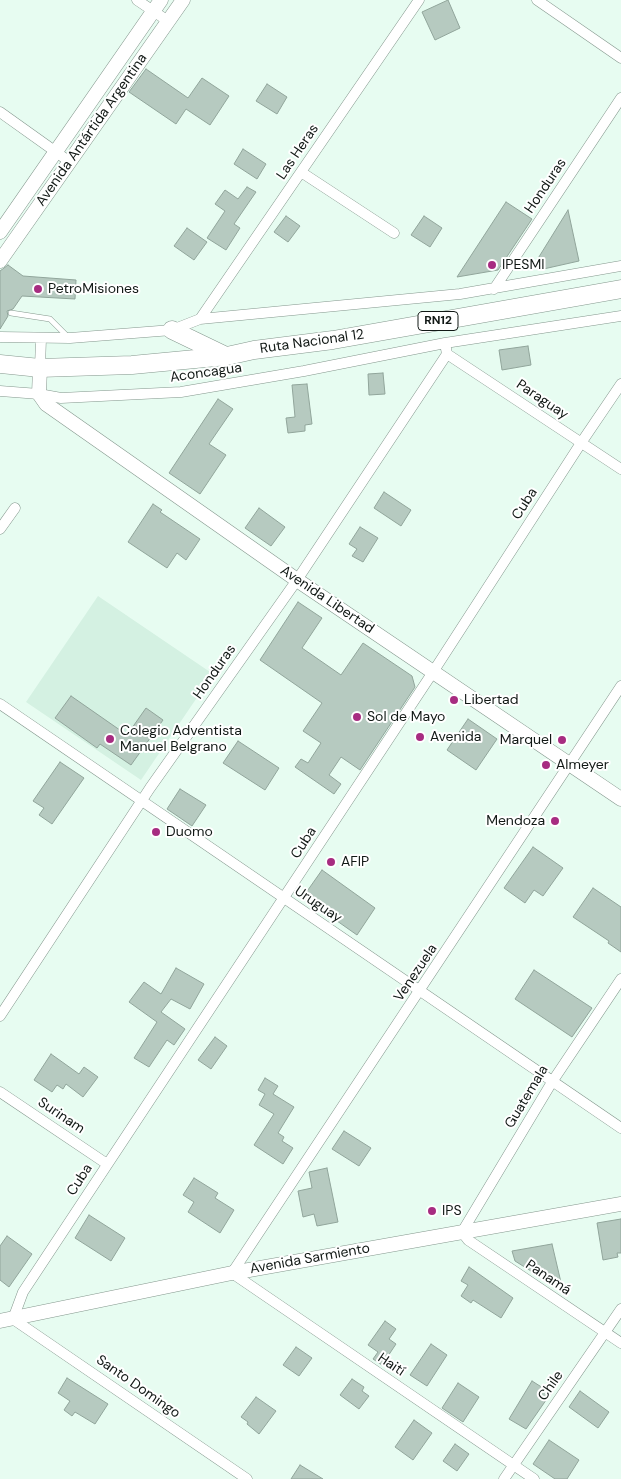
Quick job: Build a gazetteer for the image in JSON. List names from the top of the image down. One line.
{"streets":{"highway":["RN12","Ruta Nacional 12"],"main road":["Avenida Antártida Argentina","Avenida Libertad","Avenida Sarmiento"],"street":["Las Heras","Honduras","Aconcagua","Paraguay","Cuba","Uruguay","Venezuela","Guatemala","Surinam","Panamá","Haití","Chile","Santo Domingo"]},"crossings":[["Honduras","Paraguay"],["Honduras","Avenida Libertad"],["Honduras","Uruguay"],["Aconcagua","Avenida Libertad"],["Paraguay","Cuba"],["Cuba","Avenida Libertad"],["Cuba","Uruguay"],["Cuba","Surinam"],["Cuba","Avenida Sarmiento"],["Cuba","Santo Domingo"],["Avenida Libertad","Venezuela"],["Uruguay","Venezuela"],["Uruguay","Guatemala"],["Venezuela","Avenida Sarmiento"],["Venezuela","Haití"],["Guatemala","Avenida Sarmiento"],["Guatemala","Panamá"],["Avenida Sarmiento","Panamá"],["Avenida Sarmiento","Haití"],["Avenida Sarmiento","Santo Domingo"],["Panamá","Chile"],["Haití","Chile"]],"places":["IPESMI","PetroMisiones","Libertad","Sol de Mayo","Avenida","Colegio Adventista Manuel Belgrano","Marquel","Almeyer","Mendoza","Duomo","AFIP","IPS"]}
